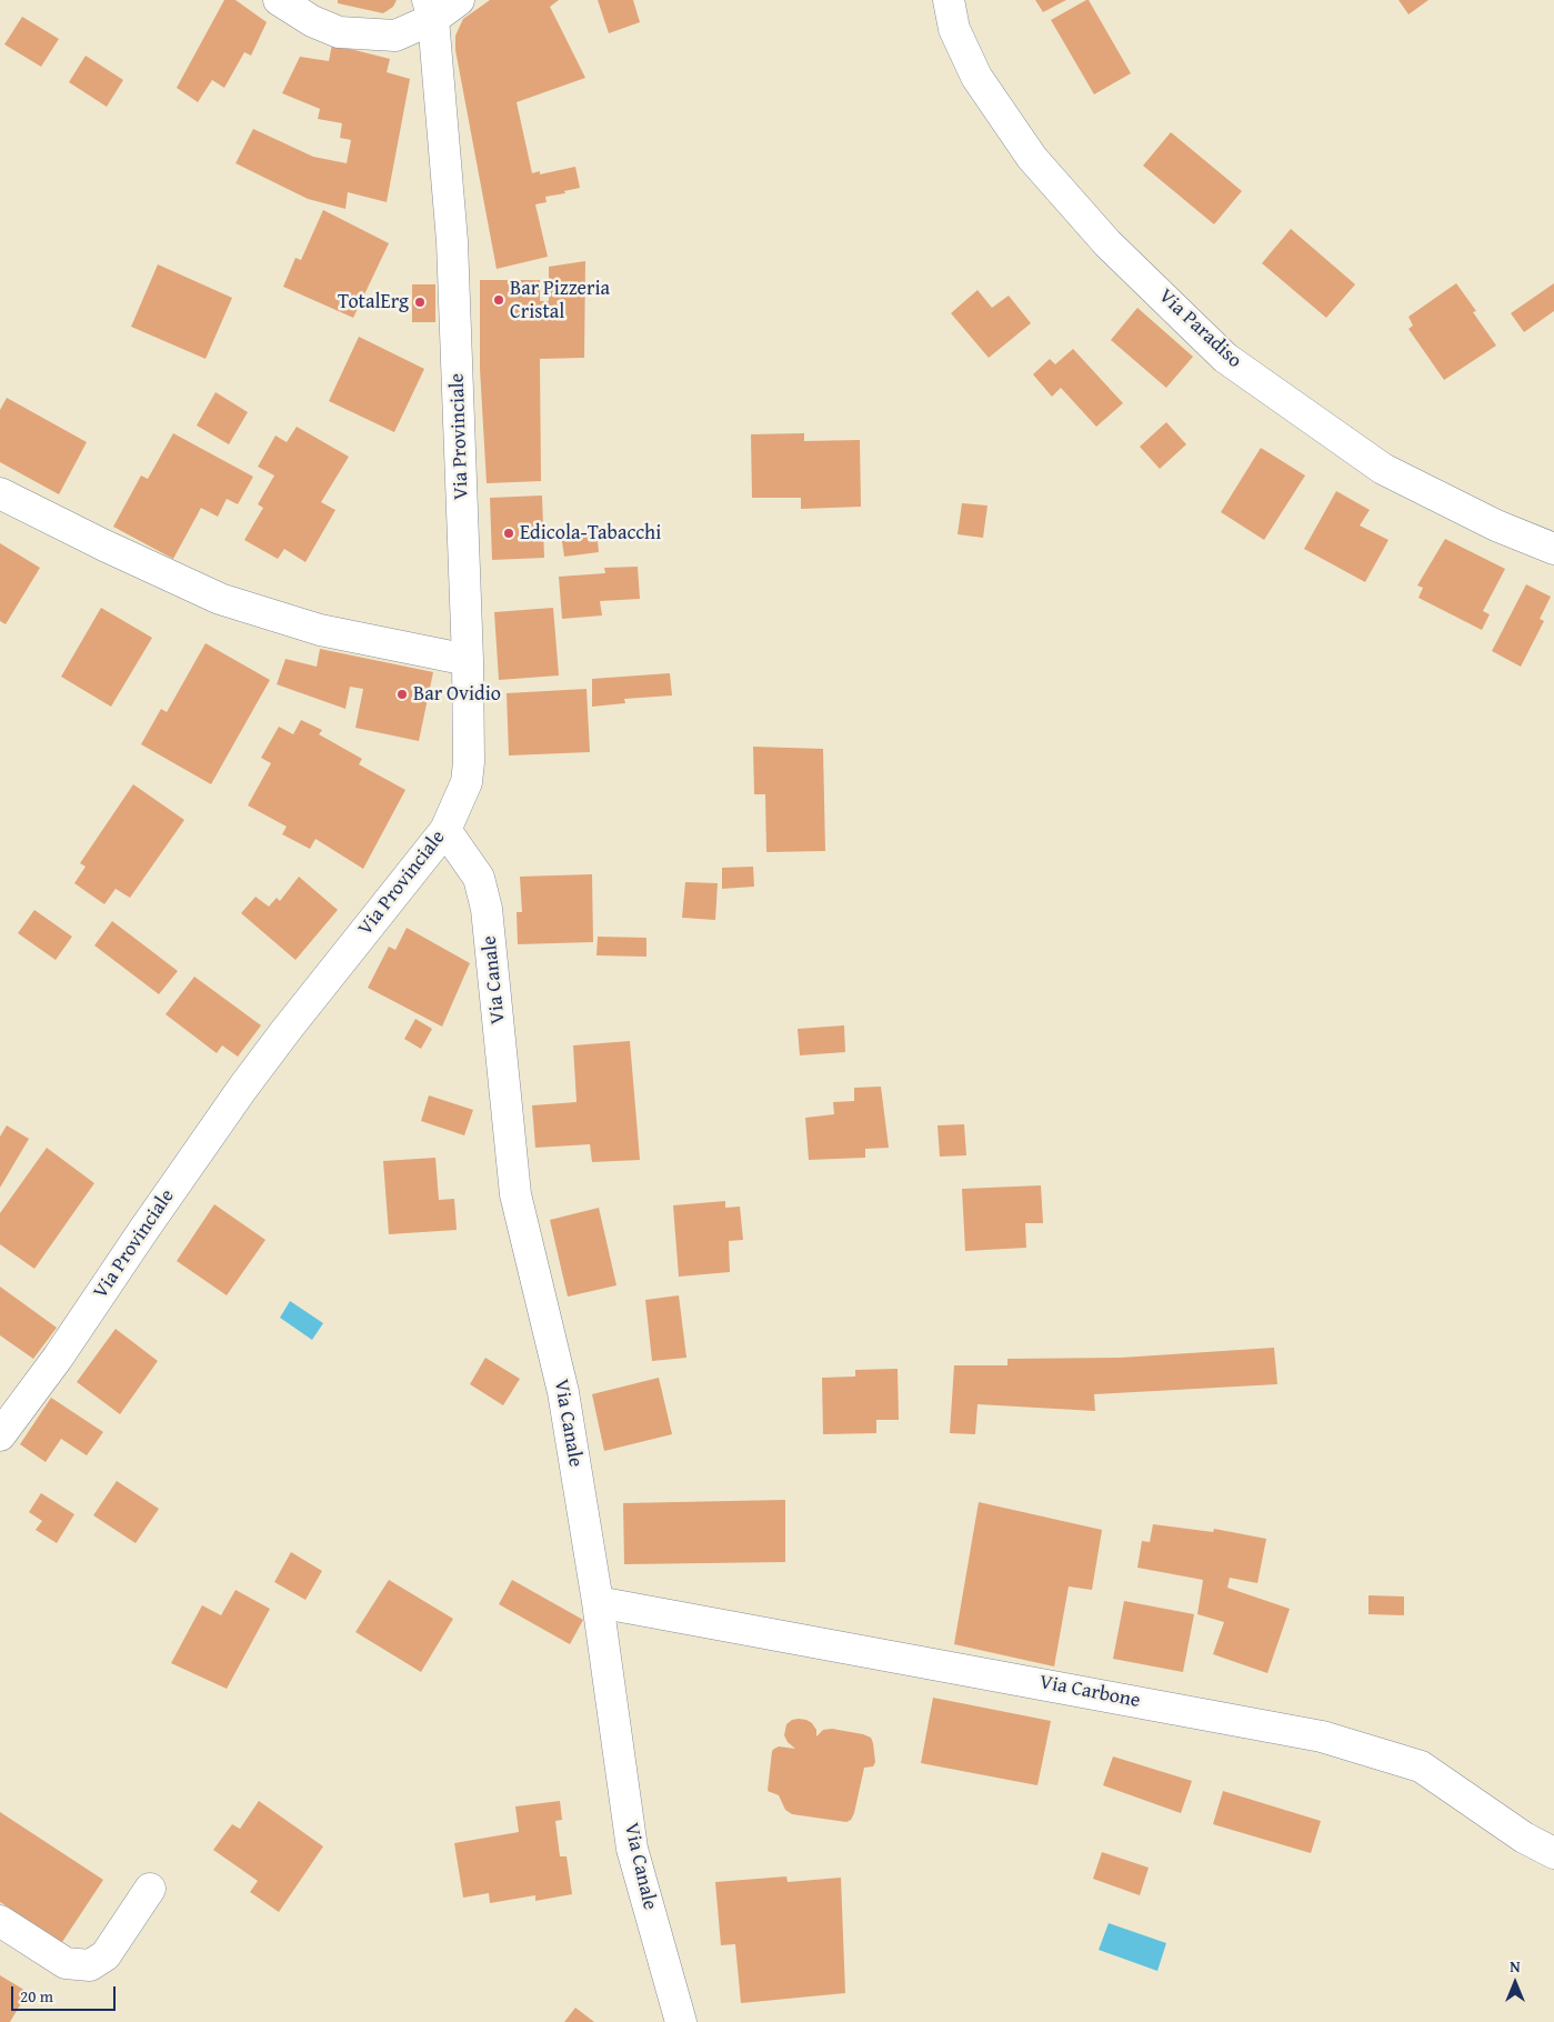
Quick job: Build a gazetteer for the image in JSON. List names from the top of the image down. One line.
{"streets":{"street":["Via Paradiso","Via Provinciale","Via Canale","Via Carbone"]},"crossings":[["Via Provinciale","Via Canale"],["Via Canale","Via Carbone"]],"places":["Bar Pizzeria Cristal","TotalErg","Edicola-Tabacchi","Bar Ovidio"],"scale_bar":"20 m","north":"top"}
